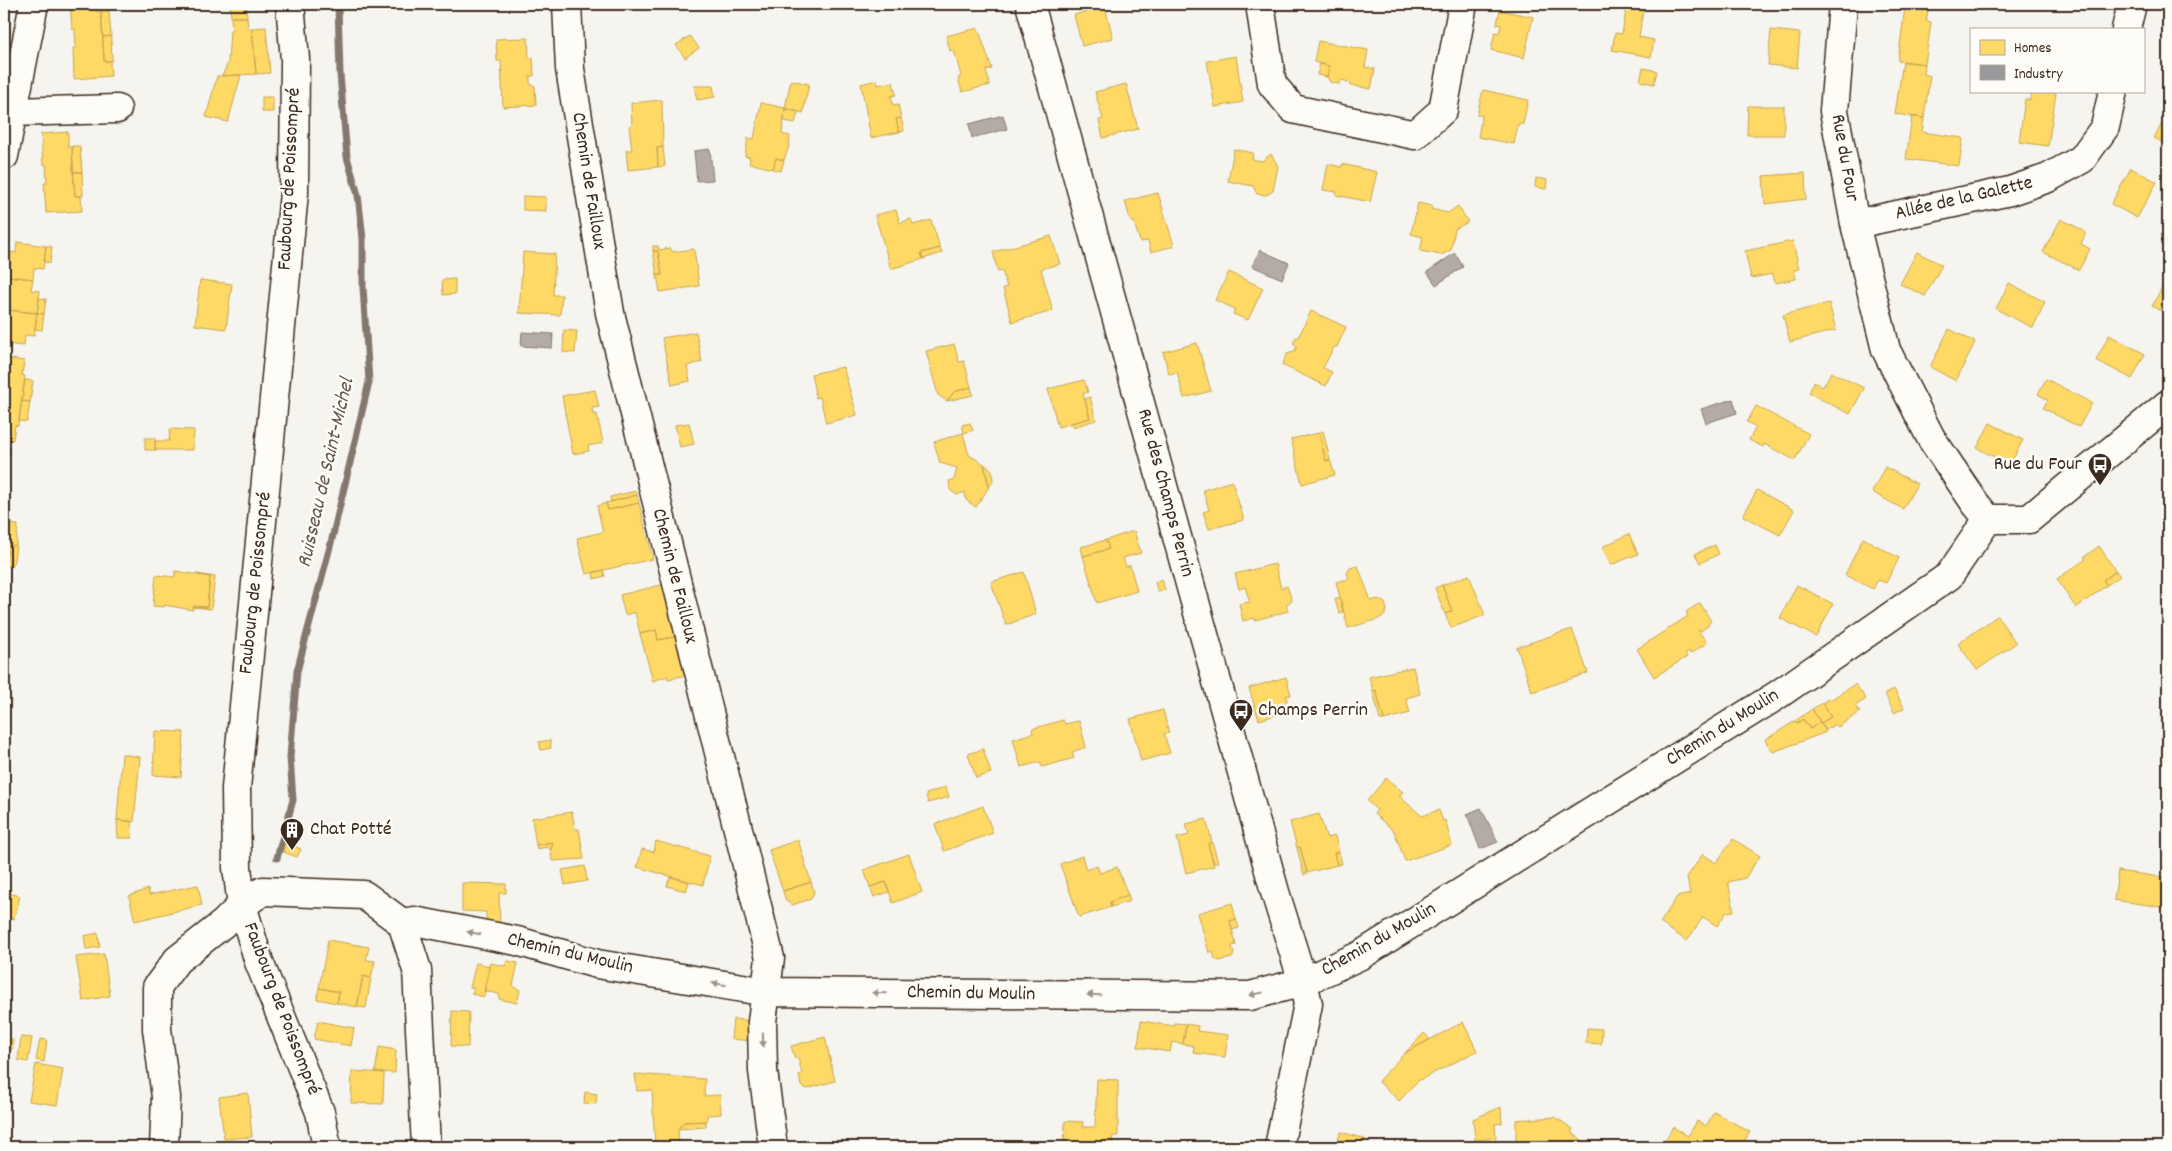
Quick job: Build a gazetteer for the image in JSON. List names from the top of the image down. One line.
{"streets":{"street":["Rue du Four","Faubourg de Poissompré","Chemin de Failloux","Allée de la Galette","Rue des Champs Perrin","Chemin du Moulin"]},"crossings":[["Rue du Four","Allée de la Galette"],["Rue du Four","Chemin du Moulin"],["Chemin de Failloux","Chemin du Moulin"],["Rue des Champs Perrin","Chemin du Moulin"]],"one_way":["Chemin du Moulin"],"water":["Ruisseau de Saint-Michel"],"places":{"bus stop":["Rue du Four","Champs Perrin"],"building":["Chat Potté"]},"legend":["Homes","Industry"]}
